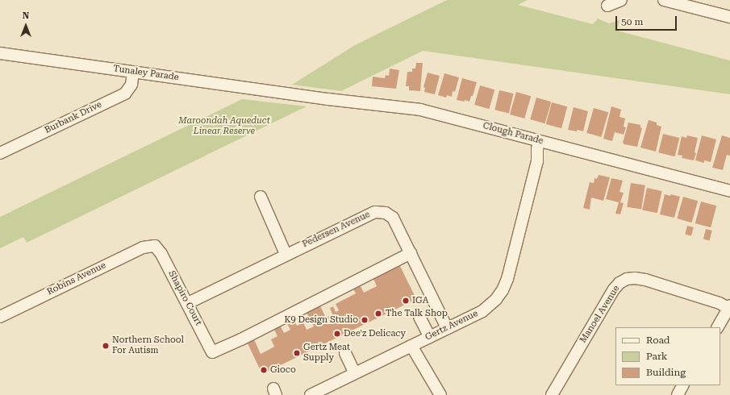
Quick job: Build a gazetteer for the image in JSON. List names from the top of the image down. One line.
{"streets":{"street":["Tunaley Parade","Burbank Drive","Clough Parade","Pedersen Avenue","Robins Avenue","Shapiro Court","Manoel Avenue","Gertz Avenue"]},"crossings":[["Tunaley Parade","Burbank Drive"],["Tunaley Parade","Clough Parade"],["Clough Parade","Gertz Avenue"],["Pedersen Avenue","Shapiro Court"],["Pedersen Avenue","Gertz Avenue"],["Robins Avenue","Shapiro Court"]],"parks":["Maroondah Aqueduct Linear Reserve"],"places":["IGA","The Talk Shop","K9 Design Studio","Dee'z Delicacy","Northern School For Autism","Gertz Meat Supply","Gioco"],"legend":["Road","Park","Building"],"scale_bar":"50 m","north":"top"}
